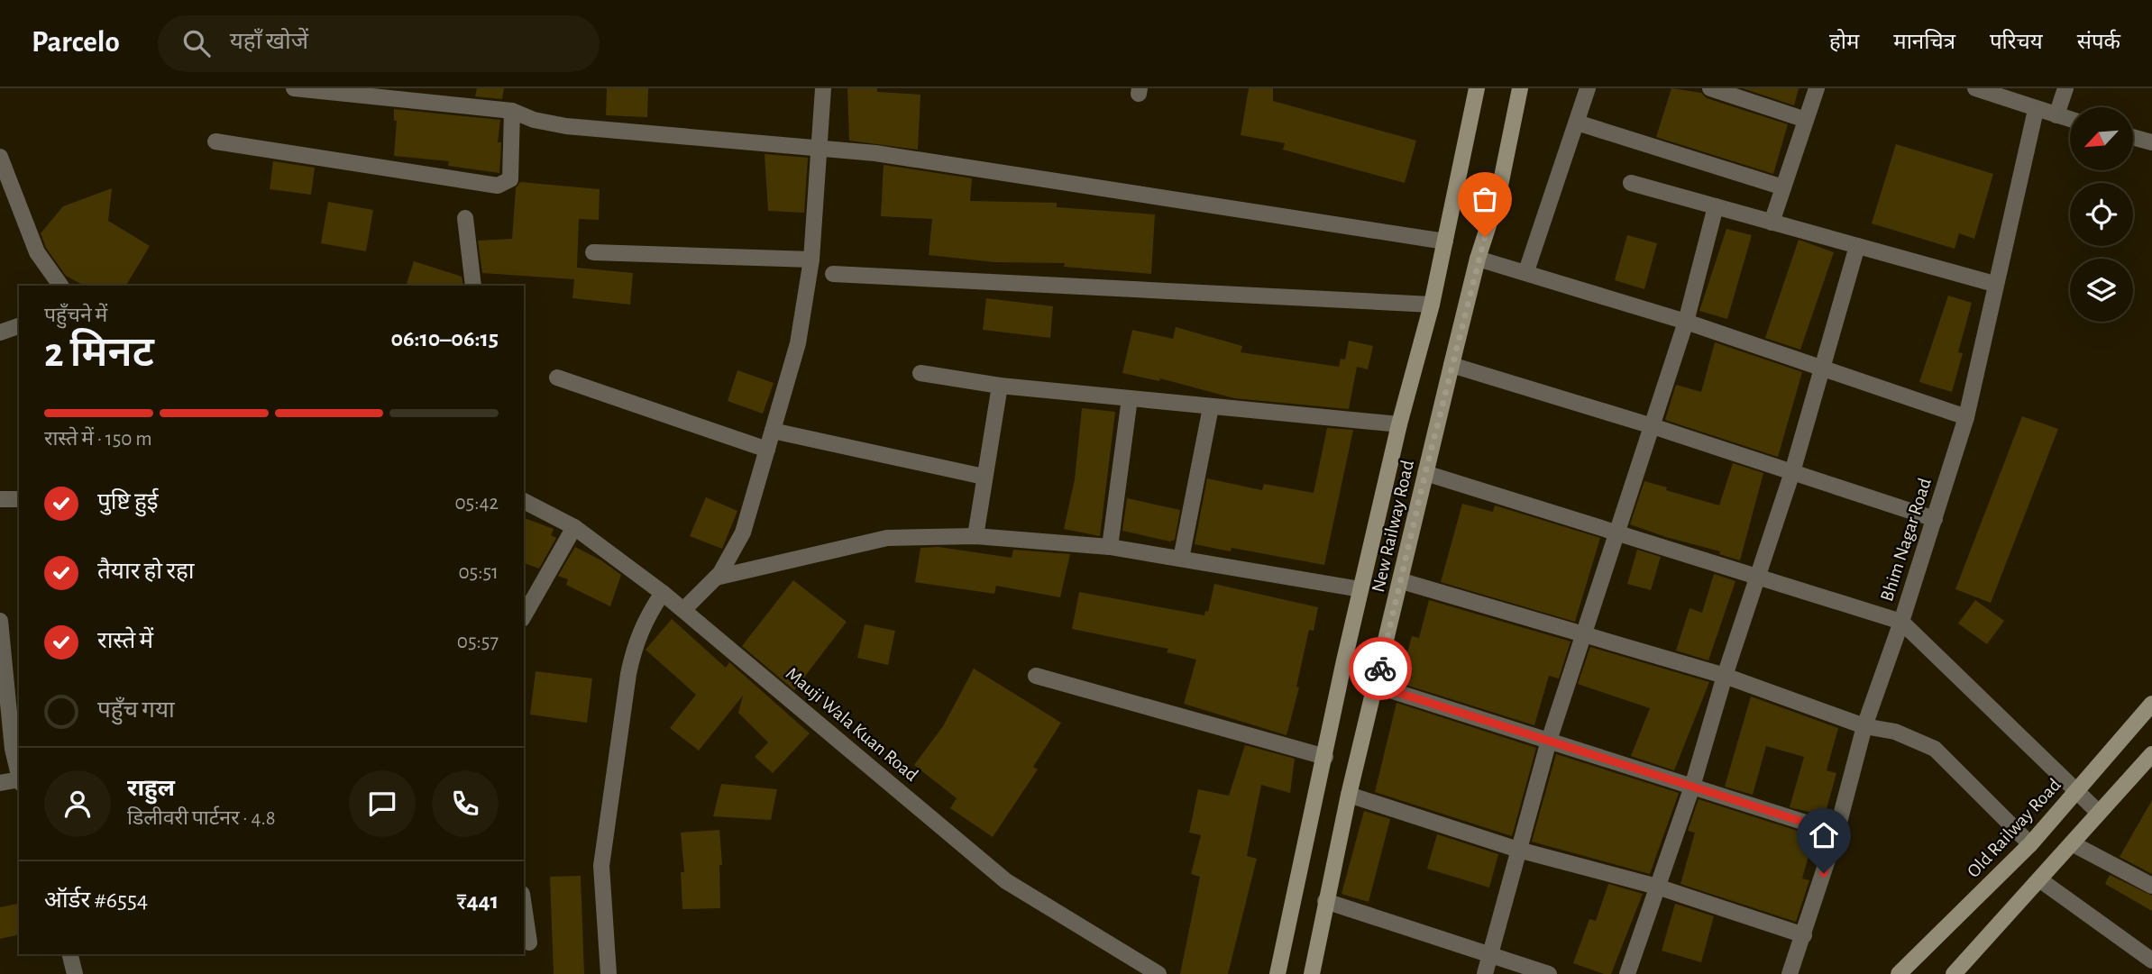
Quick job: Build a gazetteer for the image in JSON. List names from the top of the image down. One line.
{"streets":{"main road":["New Railway Road","Old Railway Road"],"street":["Bhim Nagar Road","Mauji Wala Kuan Road"]},"north":"bottom left","page":{"header":"Parcelo","search":"यहाँ खोजें","nav":["होम","मानचित्र","परिचय","संपर्क"],"heading":["2 मिनट","पहुँचने में","06:10–06:15"],"panel":["राहुल","डिलीवरी पार्टनर · 4.8","ऑर्डर #6554","₹441"],"bar":"रास्ते में · 150 m","list":[["पुष्टि हुई","05:42"],["तैयार हो रहा","05:51"],["रास्ते में","05:57"],"पहुँच गया"]}}
